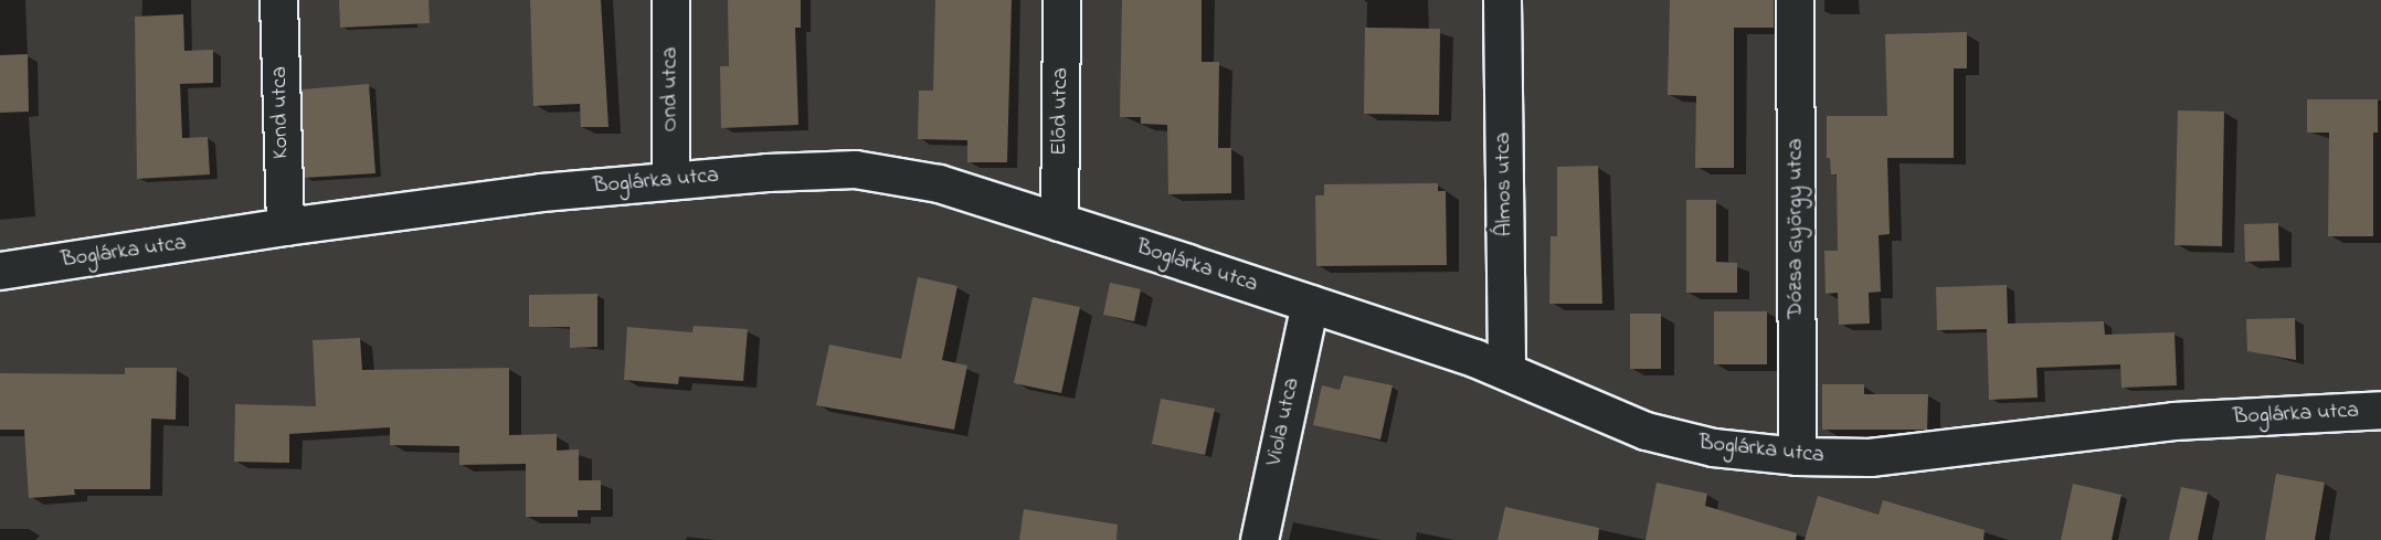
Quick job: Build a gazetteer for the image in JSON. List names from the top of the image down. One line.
{"streets":{"street":["Ond utca","Előd utca","Kond utca","Boglárka utca","Álmos utca","Dózsa György utca","Viola utca"]},"crossings":[["Ond utca","Boglárka utca"],["Előd utca","Boglárka utca"],["Kond utca","Boglárka utca"],["Boglárka utca","Álmos utca"],["Boglárka utca","Dózsa György utca"],["Boglárka utca","Viola utca"]]}
